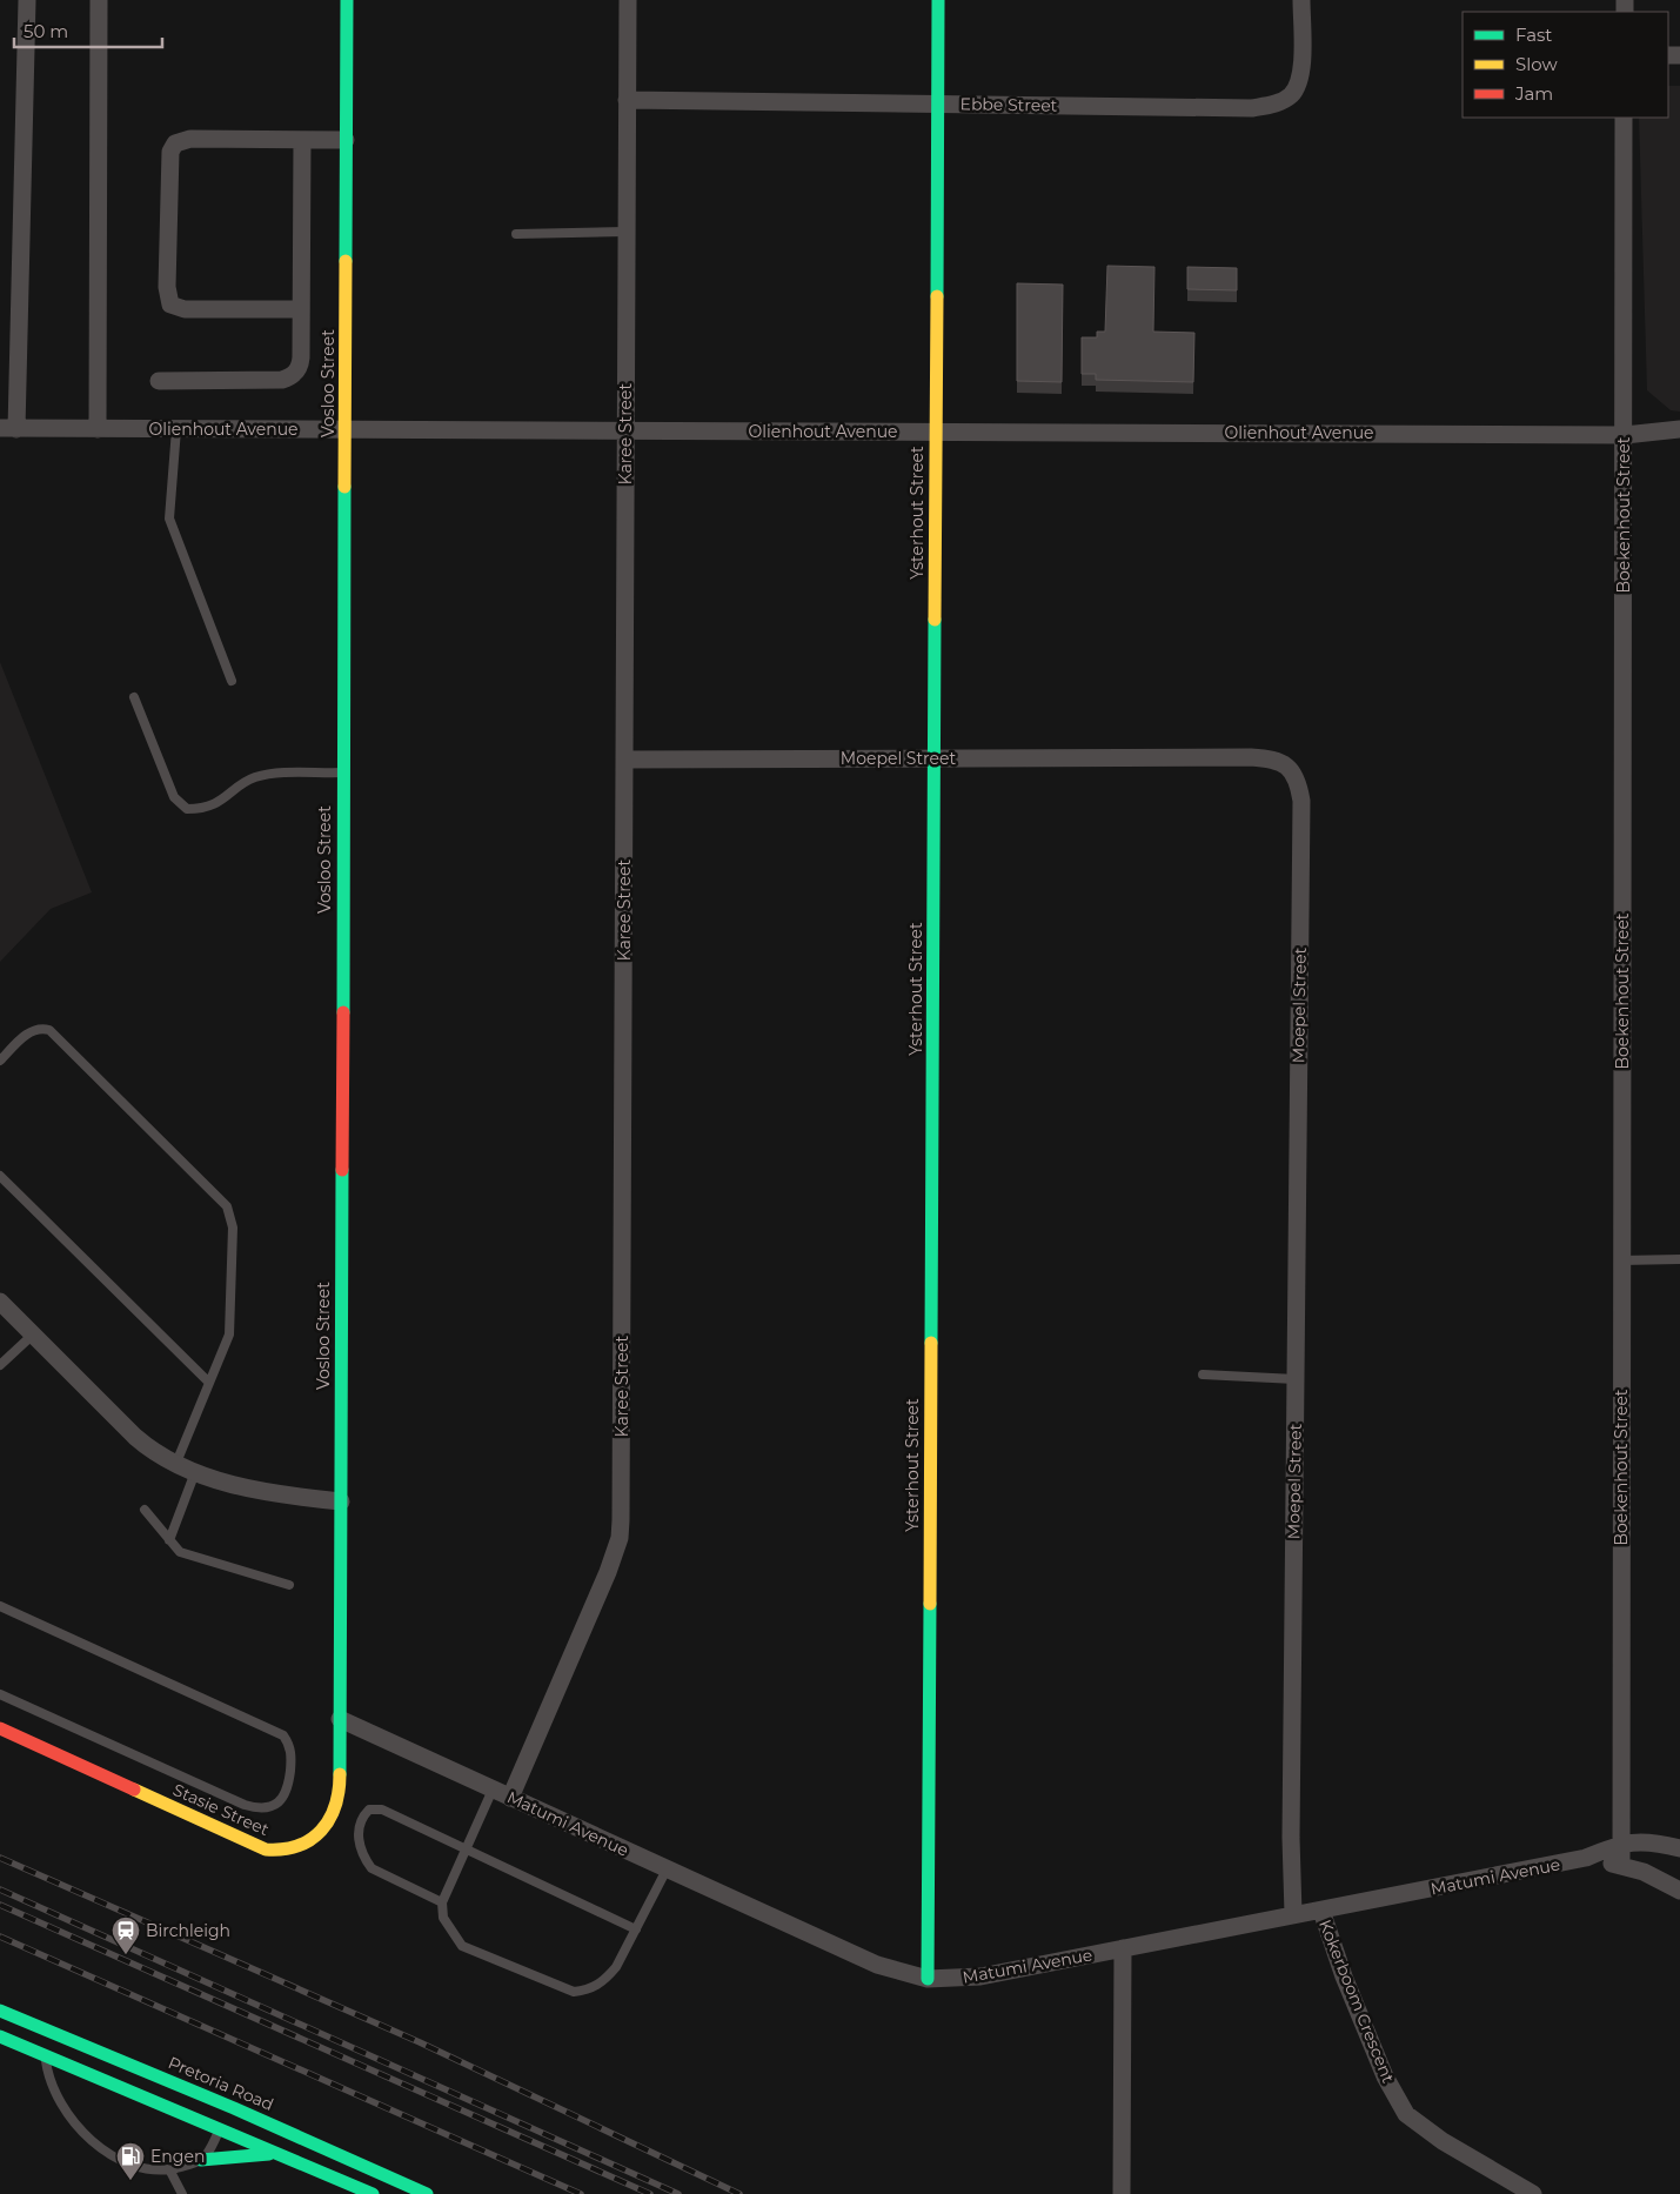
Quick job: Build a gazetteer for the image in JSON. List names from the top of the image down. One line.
{"streets":{"street":["Ebbe Street","Vosloo Street","Olienhout Avenue","Karee Street","Ysterhout Street","Boekenhout Street","Moepel Street","Stasie Street","Matumi Avenue","Kokerboom Crescent","Pretoria Road"]},"crossings":[["Ebbe Street","Karee Street"],["Ebbe Street","Ysterhout Street"],["Vosloo Street","Olienhout Avenue"],["Vosloo Street","Stasie Street"],["Vosloo Street","Matumi Avenue"],["Olienhout Avenue","Karee Street"],["Olienhout Avenue","Ysterhout Street"],["Olienhout Avenue","Boekenhout Street"],["Karee Street","Moepel Street"],["Karee Street","Matumi Avenue"],["Ysterhout Street","Moepel Street"],["Ysterhout Street","Matumi Avenue"],["Boekenhout Street","Matumi Avenue"],["Moepel Street","Matumi Avenue"],["Stasie Street","Matumi Avenue"],["Matumi Avenue","Kokerboom Crescent"]],"places":{"station":["Birchleigh"],"fuel station":["Engen"]},"legend":["Fast","Slow","Jam"],"scale_bar":"50 m"}
